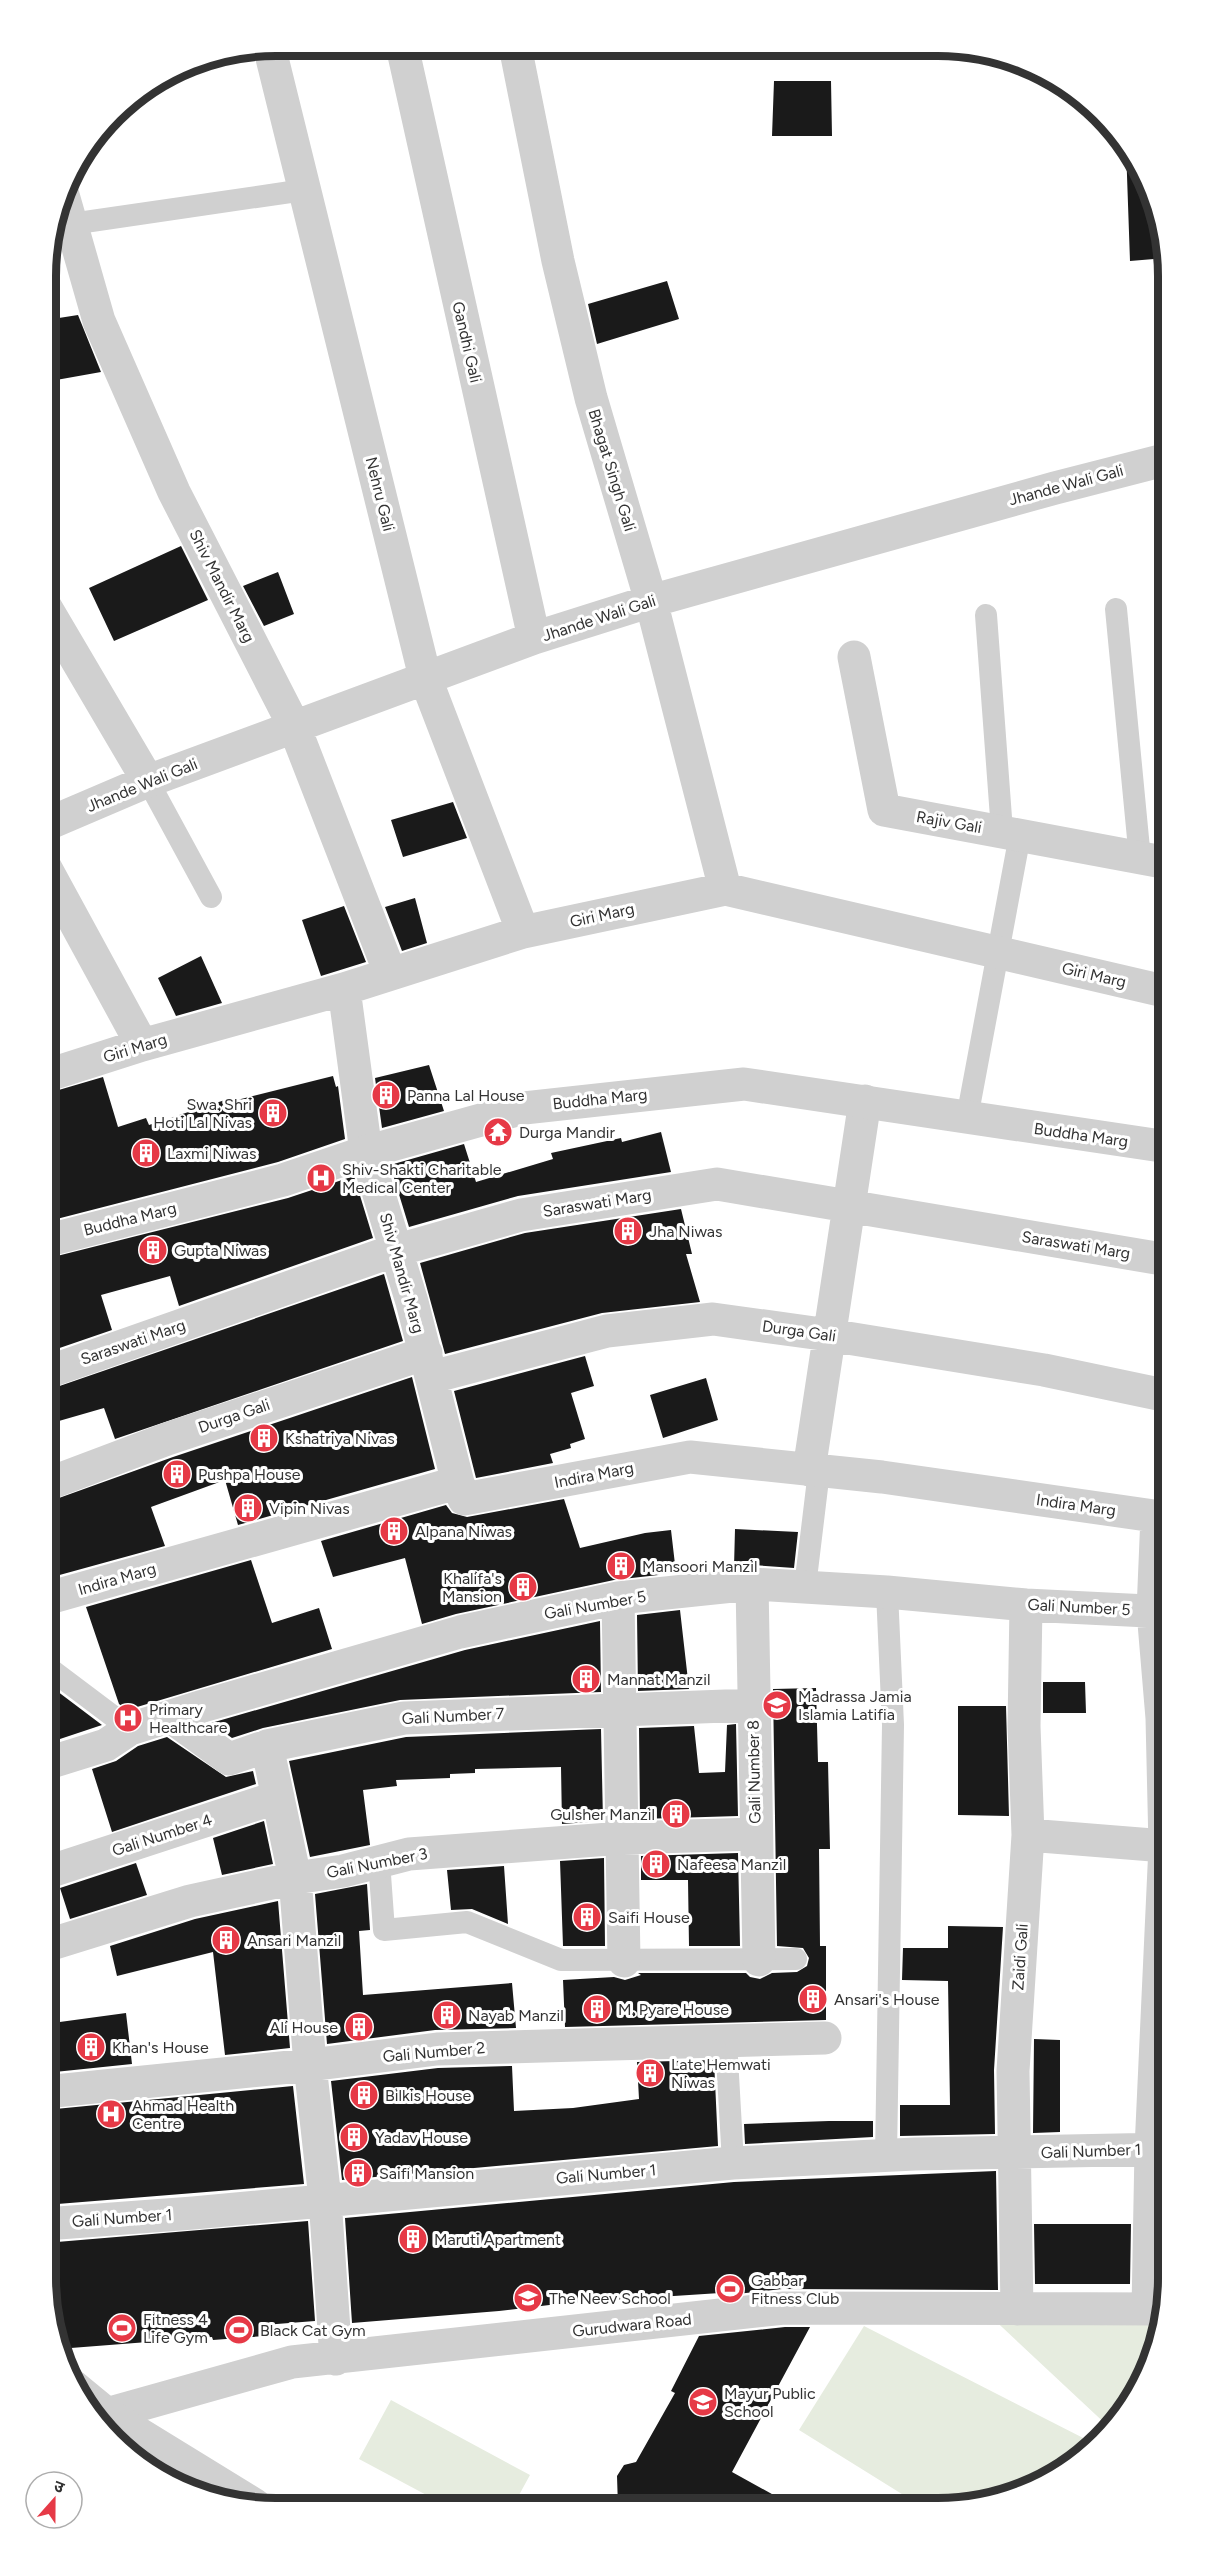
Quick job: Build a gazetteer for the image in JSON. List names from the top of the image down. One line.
{"streets":{"street":["Gandhi Gali","Bhagat Singh Gali","Jhande Wali Gali","Nehru Gali","Shiv Mandir Marg","Rajiv Gali","Giri Marg","Buddha Marg","Saraswati Marg","Durga Gali","Indira Marg","Gali Number 5","Gali Number 7","Gali Number 8","Gali Number 4","Gali Number 3","Zaidi Gali","Gali Number 2","Gali Number 1","Gurudwara Road"]},"crossings":[["Gandhi Gali","Jhande Wali Gali"],["Bhagat Singh Gali","Jhande Wali Gali"],["Bhagat Singh Gali","Giri Marg"],["Jhande Wali Gali","Nehru Gali"],["Jhande Wali Gali","Shiv Mandir Marg"],["Nehru Gali","Giri Marg"],["Shiv Mandir Marg","Giri Marg"],["Shiv Mandir Marg","Buddha Marg"],["Shiv Mandir Marg","Saraswati Marg"],["Shiv Mandir Marg","Durga Gali"],["Shiv Mandir Marg","Indira Marg"],["Gali Number 5","Gali Number 7"],["Gali Number 5","Gali Number 8"],["Gali Number 5","Zaidi Gali"],["Gali Number 7","Gali Number 8"],["Gali Number 8","Gali Number 3"],["Zaidi Gali","Gali Number 1"],["Zaidi Gali","Gurudwara Road"]],"places":{"building":["Panna Lal House","Swa. Shri Hoti Lal Nivas","Laxmi Niwas","Jha Niwas","Gupta Niwas","Kshatriya Nivas","Pushpa House","Vipin Nivas","Alpana Niwas","Mansoori Manzil","Khalifa's Mansion","Mannat Manzil","Gulsher Manzil","Nafeesa Manzil","Saifi House","Ansari Manzil","Ansari's House","M. Pyare House","Nayab Manzil","Ali House","Khan's House","Late Hemwati Niwas","Bilkis House","Yadav House","Saifi Mansion","Maruti Apartment"],"temple":["Durga Mandir"],"hospital":["Shiv-Shakti Charitable Medical Center","Primary Healthcare","Ahmad Health Centre"],"school or university":["Madrassa Jamia Islamia Latifia","The Neev School","Mayur Public School"],"sports":["Gabbar Fitness Club","Fitness 4 Life Gym","Black Cat Gym"]},"north":"top"}
